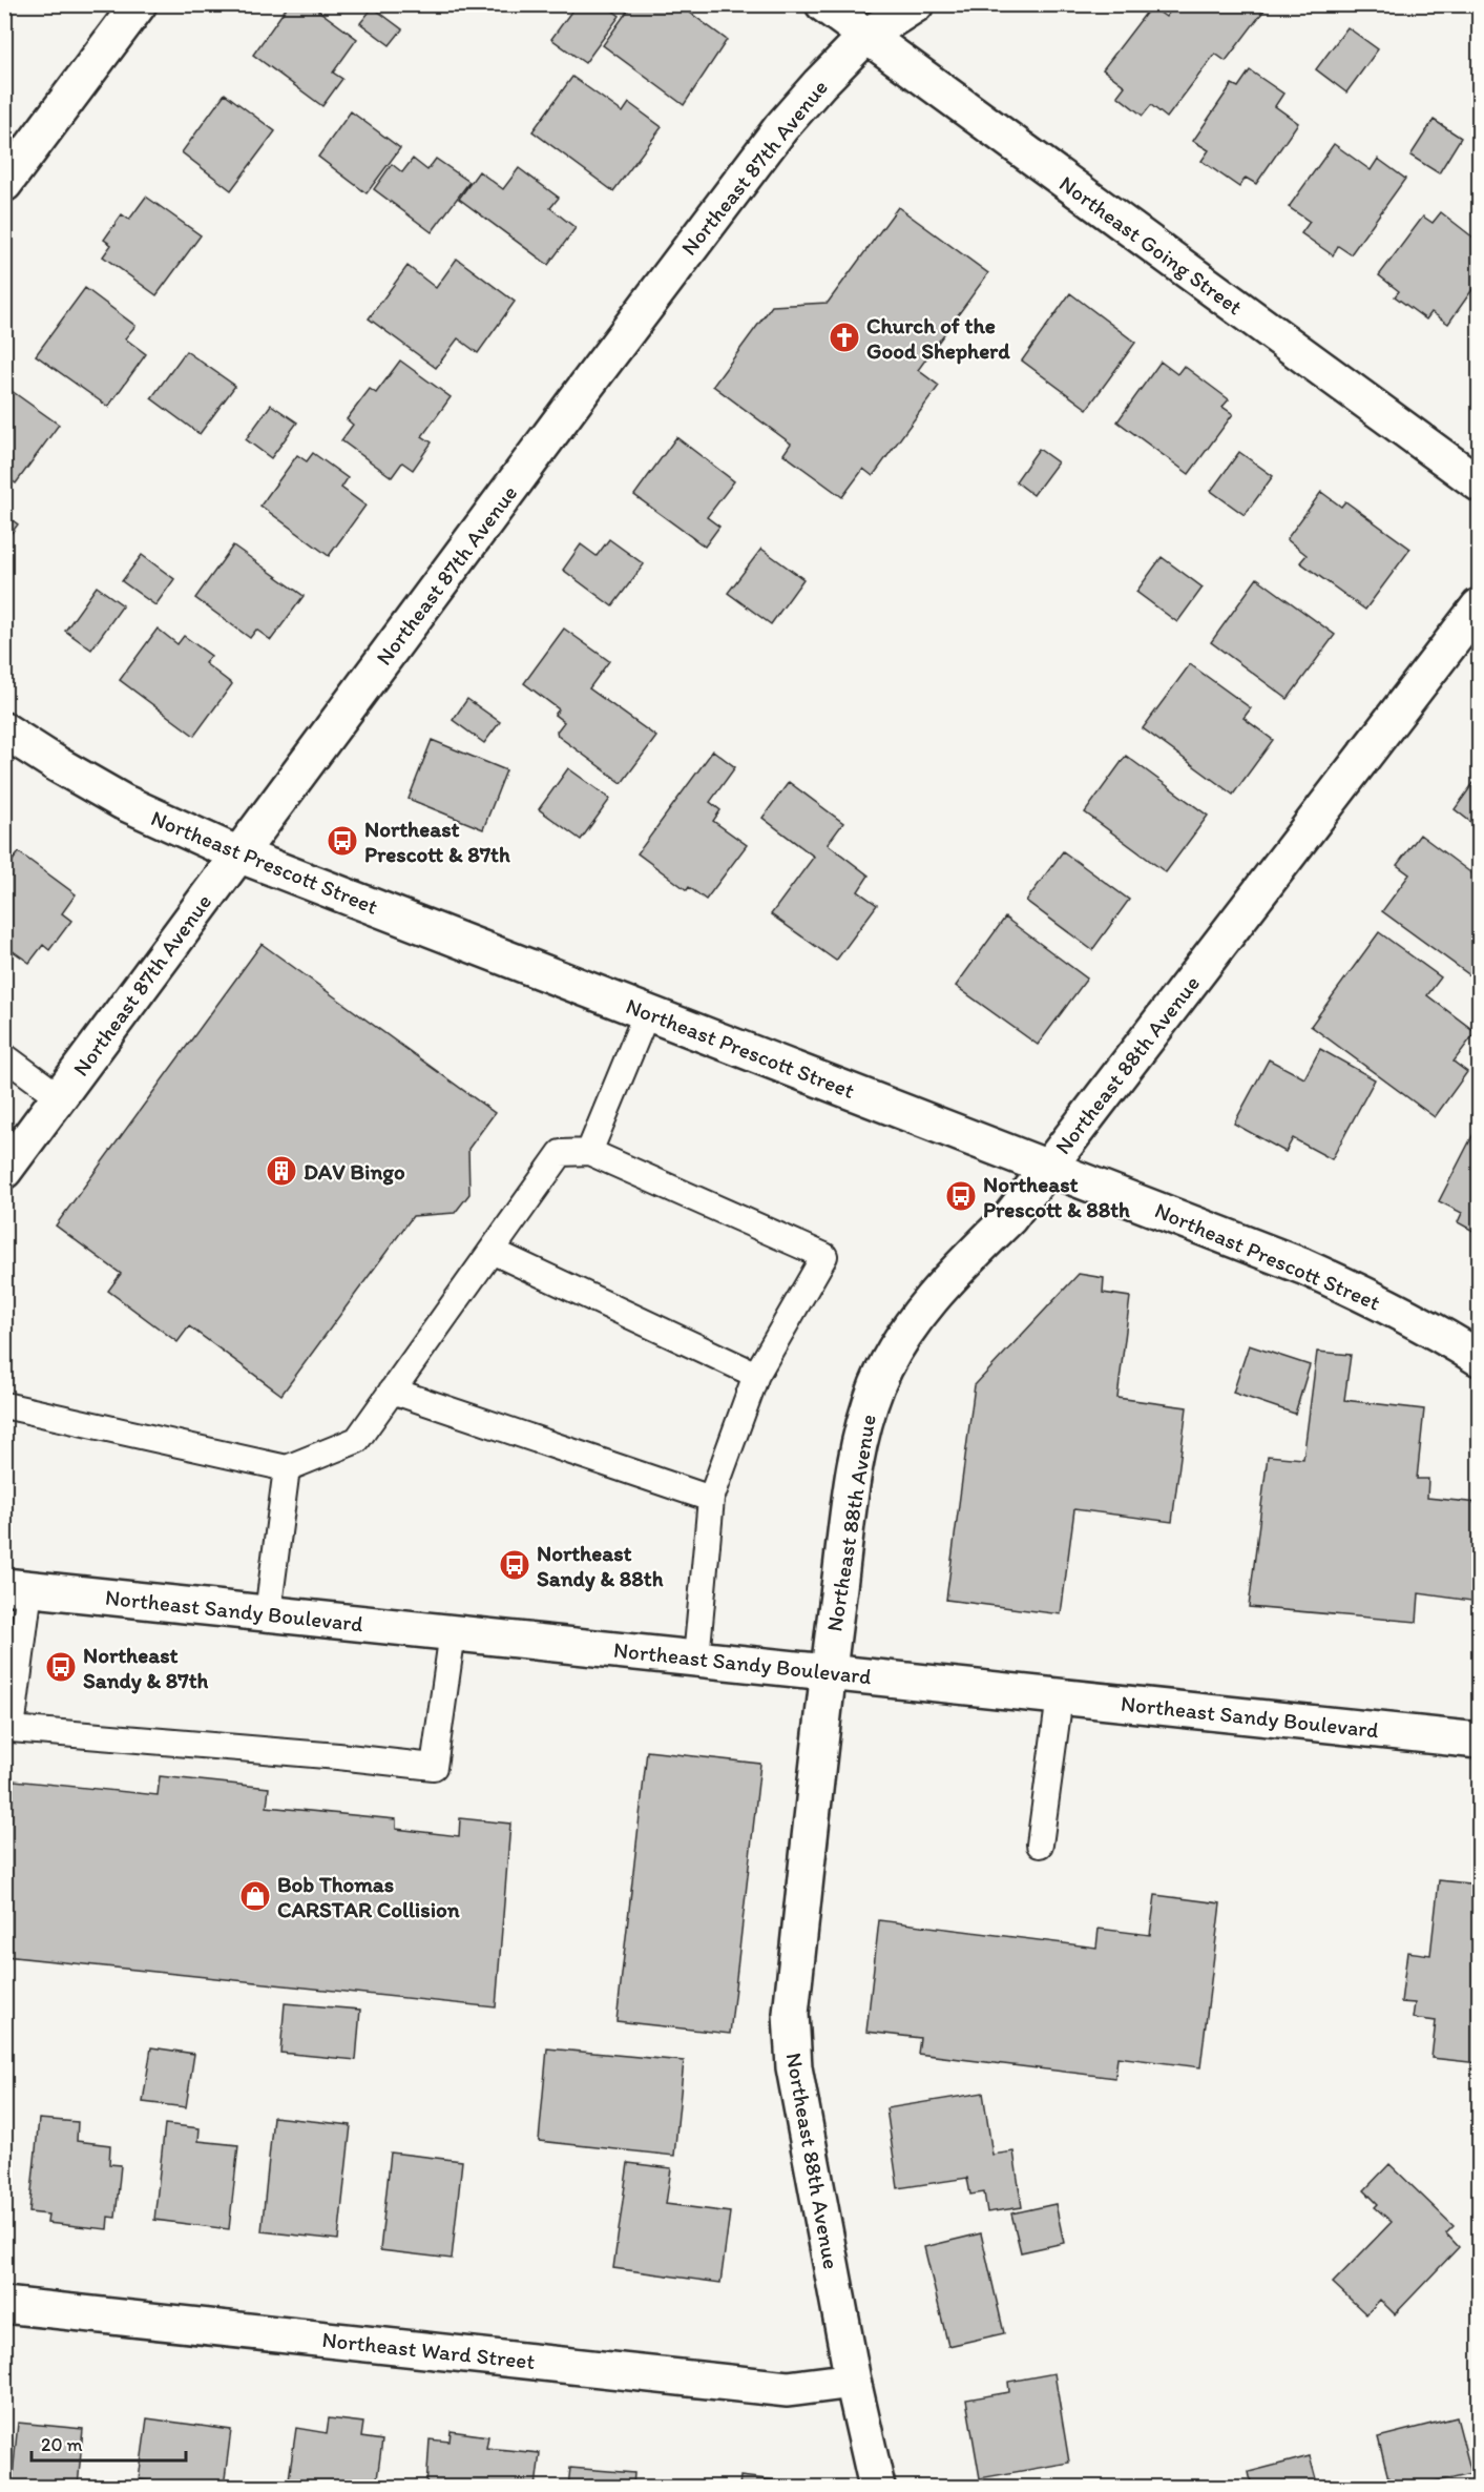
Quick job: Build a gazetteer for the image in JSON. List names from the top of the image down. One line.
{"streets":{"street":["Northeast 87th Avenue","Northeast Going Street","Northeast Prescott Street","Northeast 88th Avenue","Northeast Sandy Boulevard","Northeast Ward Street"]},"crossings":[["Northeast 87th Avenue","Northeast Going Street"],["Northeast 87th Avenue","Northeast Prescott Street"],["Northeast Prescott Street","Northeast 88th Avenue"],["Northeast 88th Avenue","Northeast Sandy Boulevard"],["Northeast 88th Avenue","Northeast Ward Street"]],"places":{"church":["Church of the Good Shepherd"],"bus stop":["Northeast Prescott & 87th","Northeast Prescott & 88th","Northeast Sandy & 88th","Northeast Sandy & 87th"],"building":["DAV Bingo"],"shop":["Bob Thomas CARSTAR Collision"]},"scale_bar":"20 m"}
